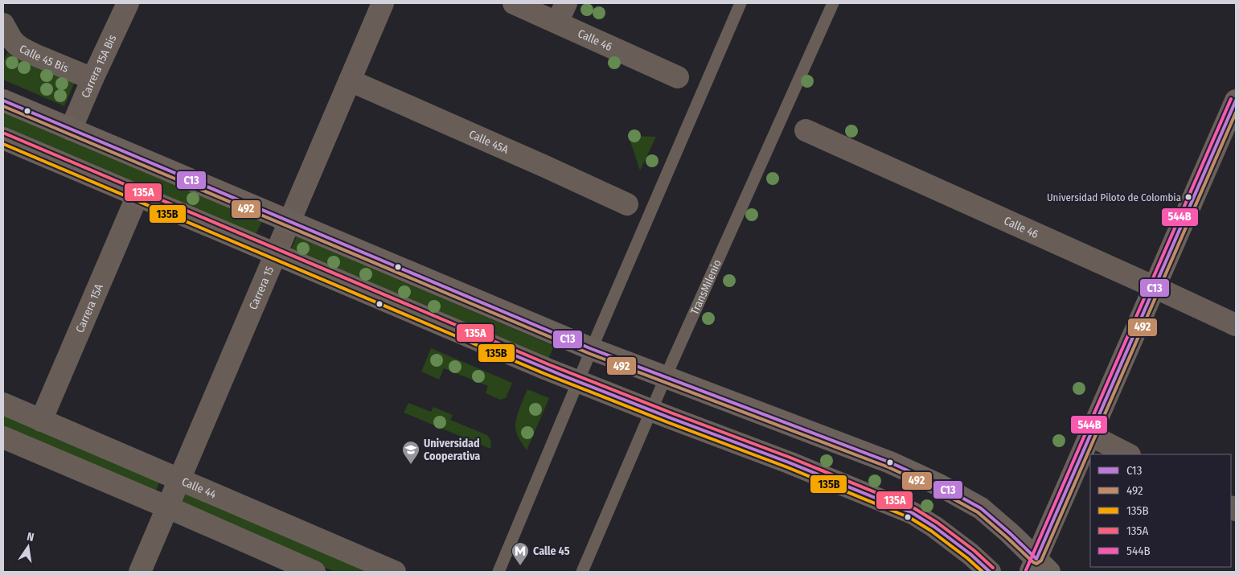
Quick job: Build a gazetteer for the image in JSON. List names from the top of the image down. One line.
{"streets":{"street":["Calle 46","Calle 45 Bis","Carrera 15A Bis","Calle 45A","Carrera 15","Carrera 15A","Calle 44"],"lane":["TransMilenio"]},"crossings":[["Calle 45 Bis","Carrera 15A Bis"],["Calle 45A","Carrera 15"],["Carrera 15","Calle 44"],["Carrera 15A","Calle 44"]],"places":{"other":["Universidad Piloto de Colombia"],"school or university":["Universidad Cooperativa"],"metro station":["Calle 45"]},"lines":["transit line 544B","transit line C13","transit line 492","transit line 135A","transit line 135B"],"legend":["C13","492","135B","135A","544B"],"north":"top"}
